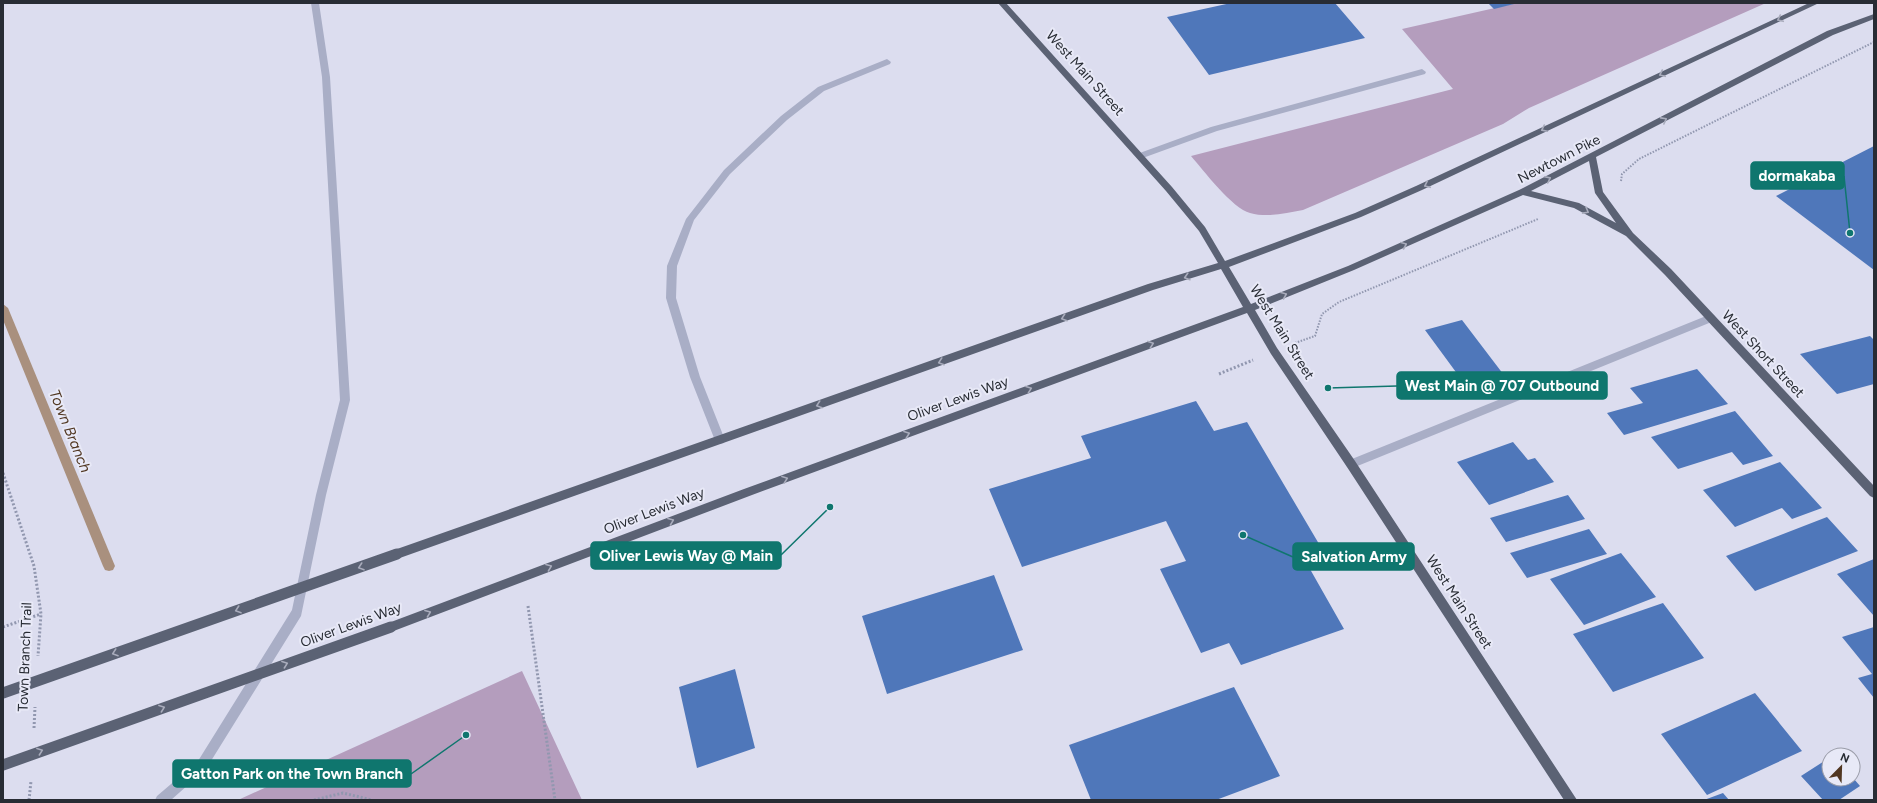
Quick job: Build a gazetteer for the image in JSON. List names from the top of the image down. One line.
{"streets":{"main road":["West Main Street","Newtown Pike","West Short Street","Oliver Lewis Way"],"path":["Town Branch Trail"]},"crossings":[["West Main Street","Newtown Pike"],["West Main Street","Oliver Lewis Way"],["Newtown Pike","West Short Street"],["Newtown Pike","Oliver Lewis Way"]],"water":["Town Branch"],"places":["dormakaba","West Main @ 707 Outbound","Oliver Lewis Way @ Main","Salvation Army","Gatton Park on the Town Branch"],"north":"top right"}
